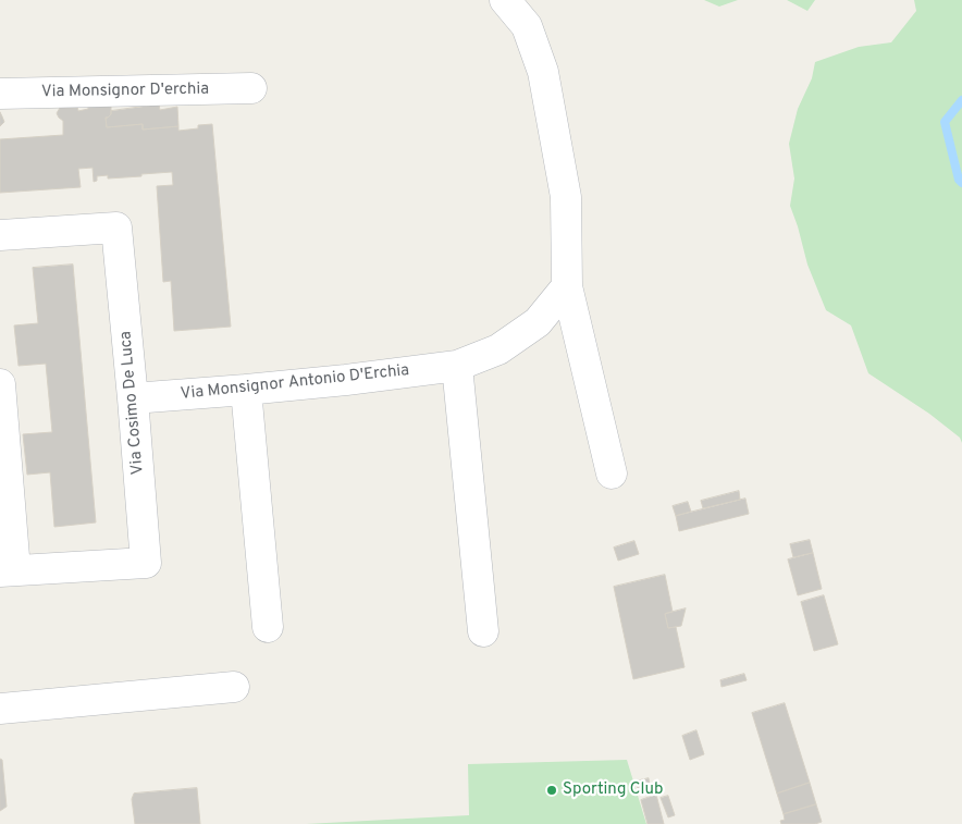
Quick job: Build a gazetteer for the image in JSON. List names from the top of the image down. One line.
{"streets":{"street":["Via Monsignor D'erchia","Via Monsignor Antonio D'Erchia","Via Cosimo De Luca"]},"crossings":[["Via Monsignor Antonio D'Erchia","Via Cosimo De Luca"]],"places":["Sporting Club"]}
